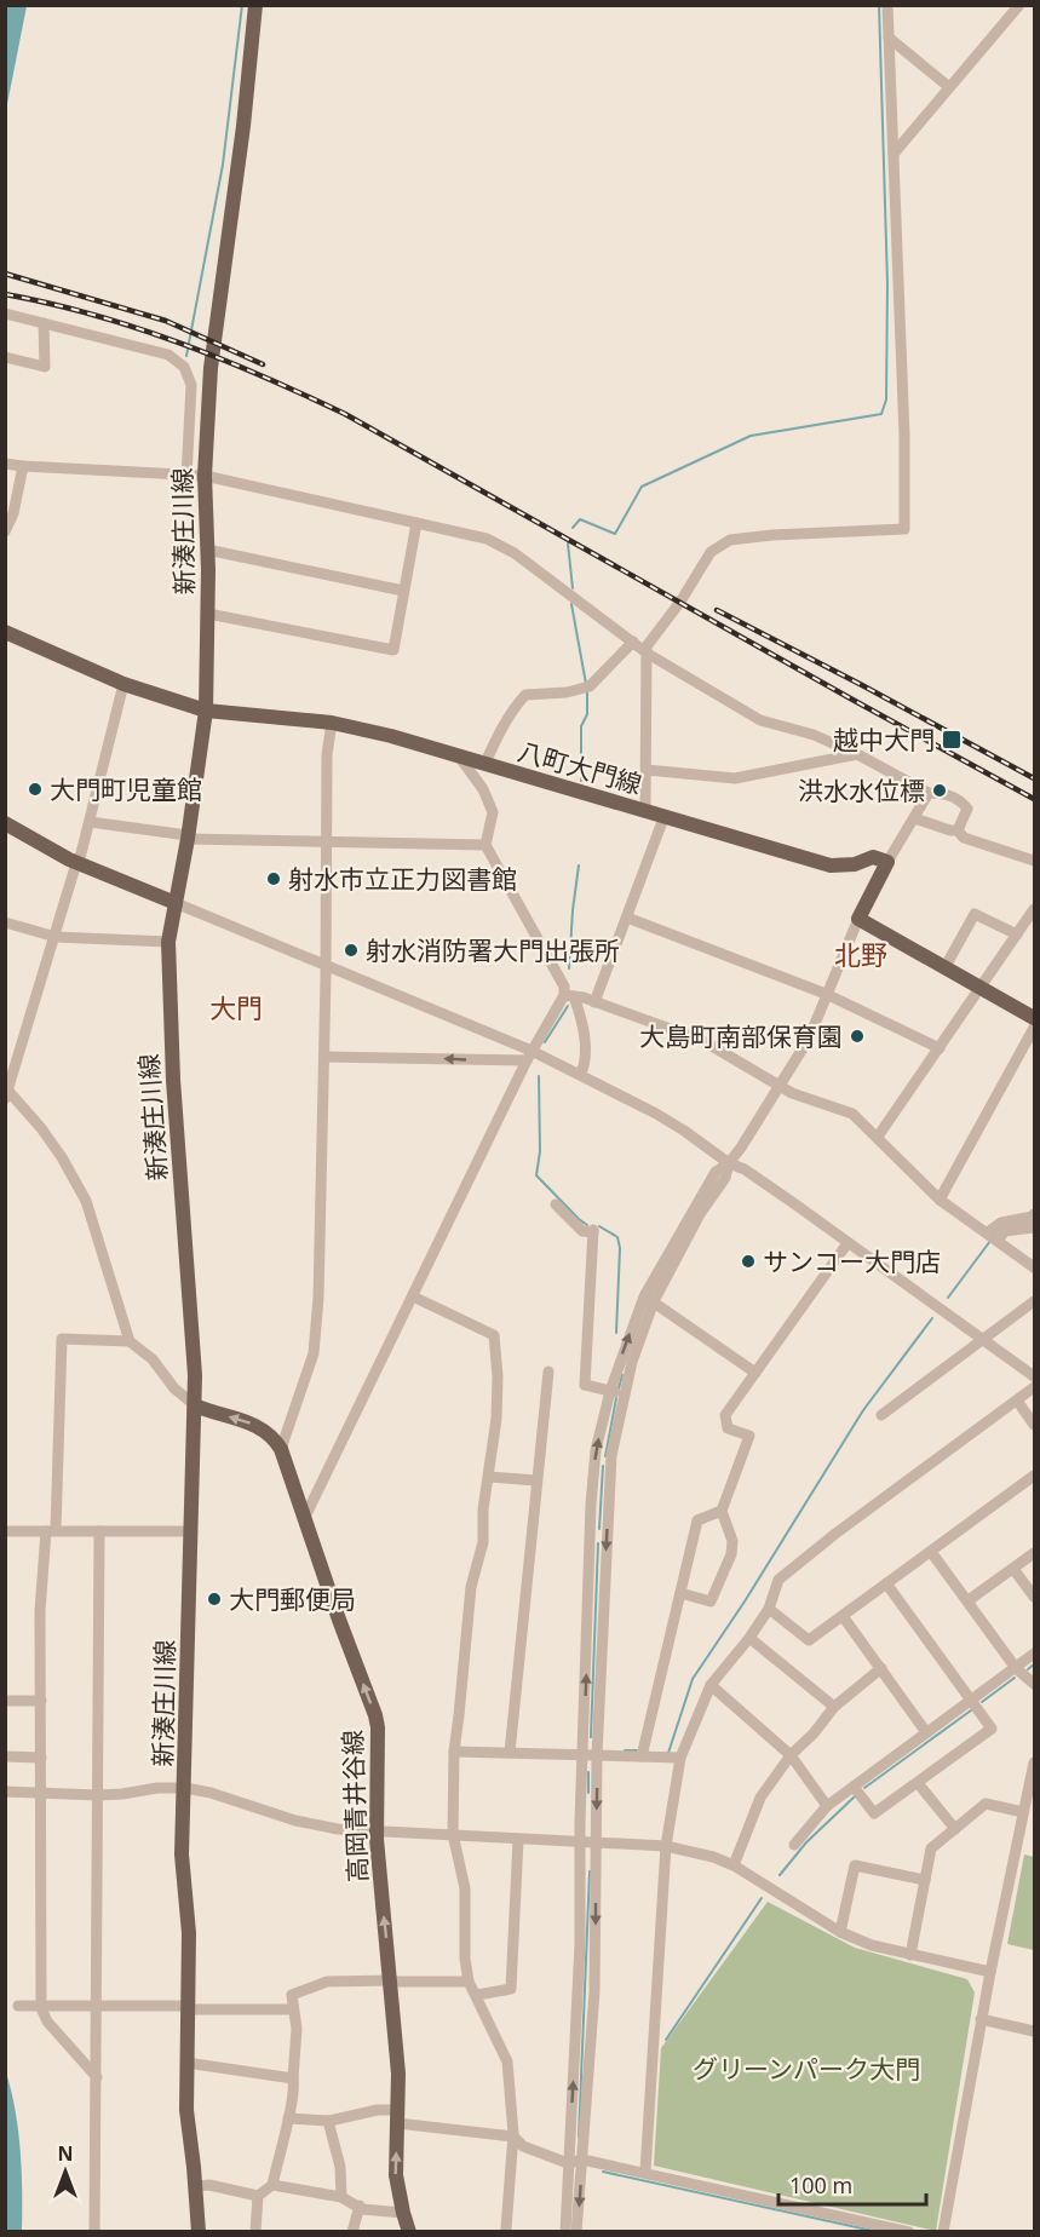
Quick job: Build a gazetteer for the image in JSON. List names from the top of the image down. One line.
{"streets":{"main road":["新湊庄川線","八町大門線","高岡青井谷線"]},"crossings":[["新湊庄川線","八町大門線"],["新湊庄川線","高岡青井谷線"]],"one_way":["高岡青井谷線"],"districts":["北野","大門"],"parks":["グリーンパーク大門"],"places":{"transit":["越中大門"],"other":["大門町児童館","洪水水位標","射水市立正力図書館","射水消防署大門出張所","大島町南部保育園","サンコー大門店","大門郵便局"]},"scale_bar":"100 m","north":"top"}
